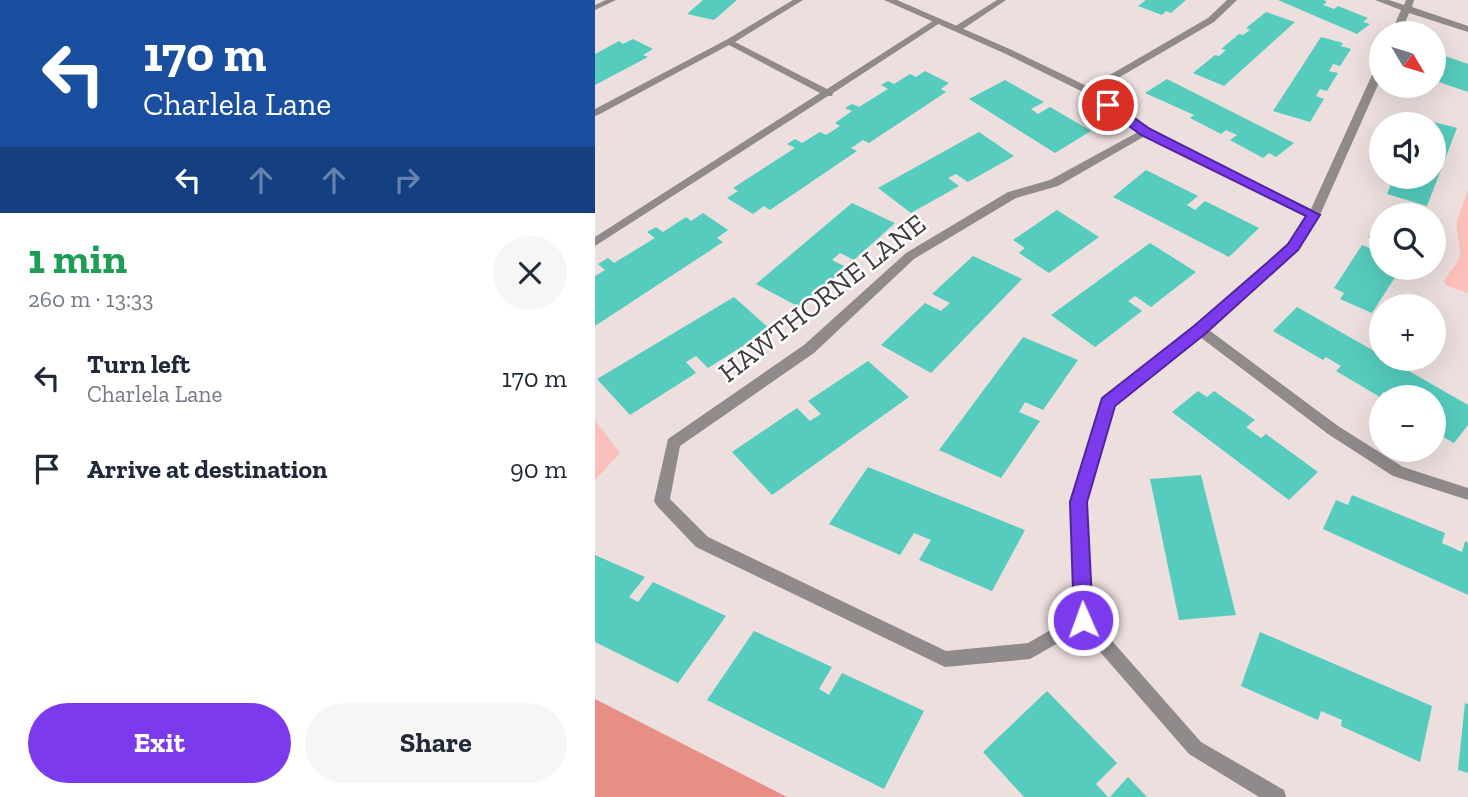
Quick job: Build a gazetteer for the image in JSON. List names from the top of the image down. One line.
{"streets":{"street":["HAWTHORNE LANE"]},"north":"bottom right","page":{"turn":["170 m","Charlela Lane"],"map_buttons":["+","−"],"heading":["1 min","260 m · 13:33"],"list":[{"name":"Turn left","note":"Charlela Lane","value":"170 m"},{"name":"Arrive at destination","value":"90 m"}],"buttons":["Exit","Share"]}}
